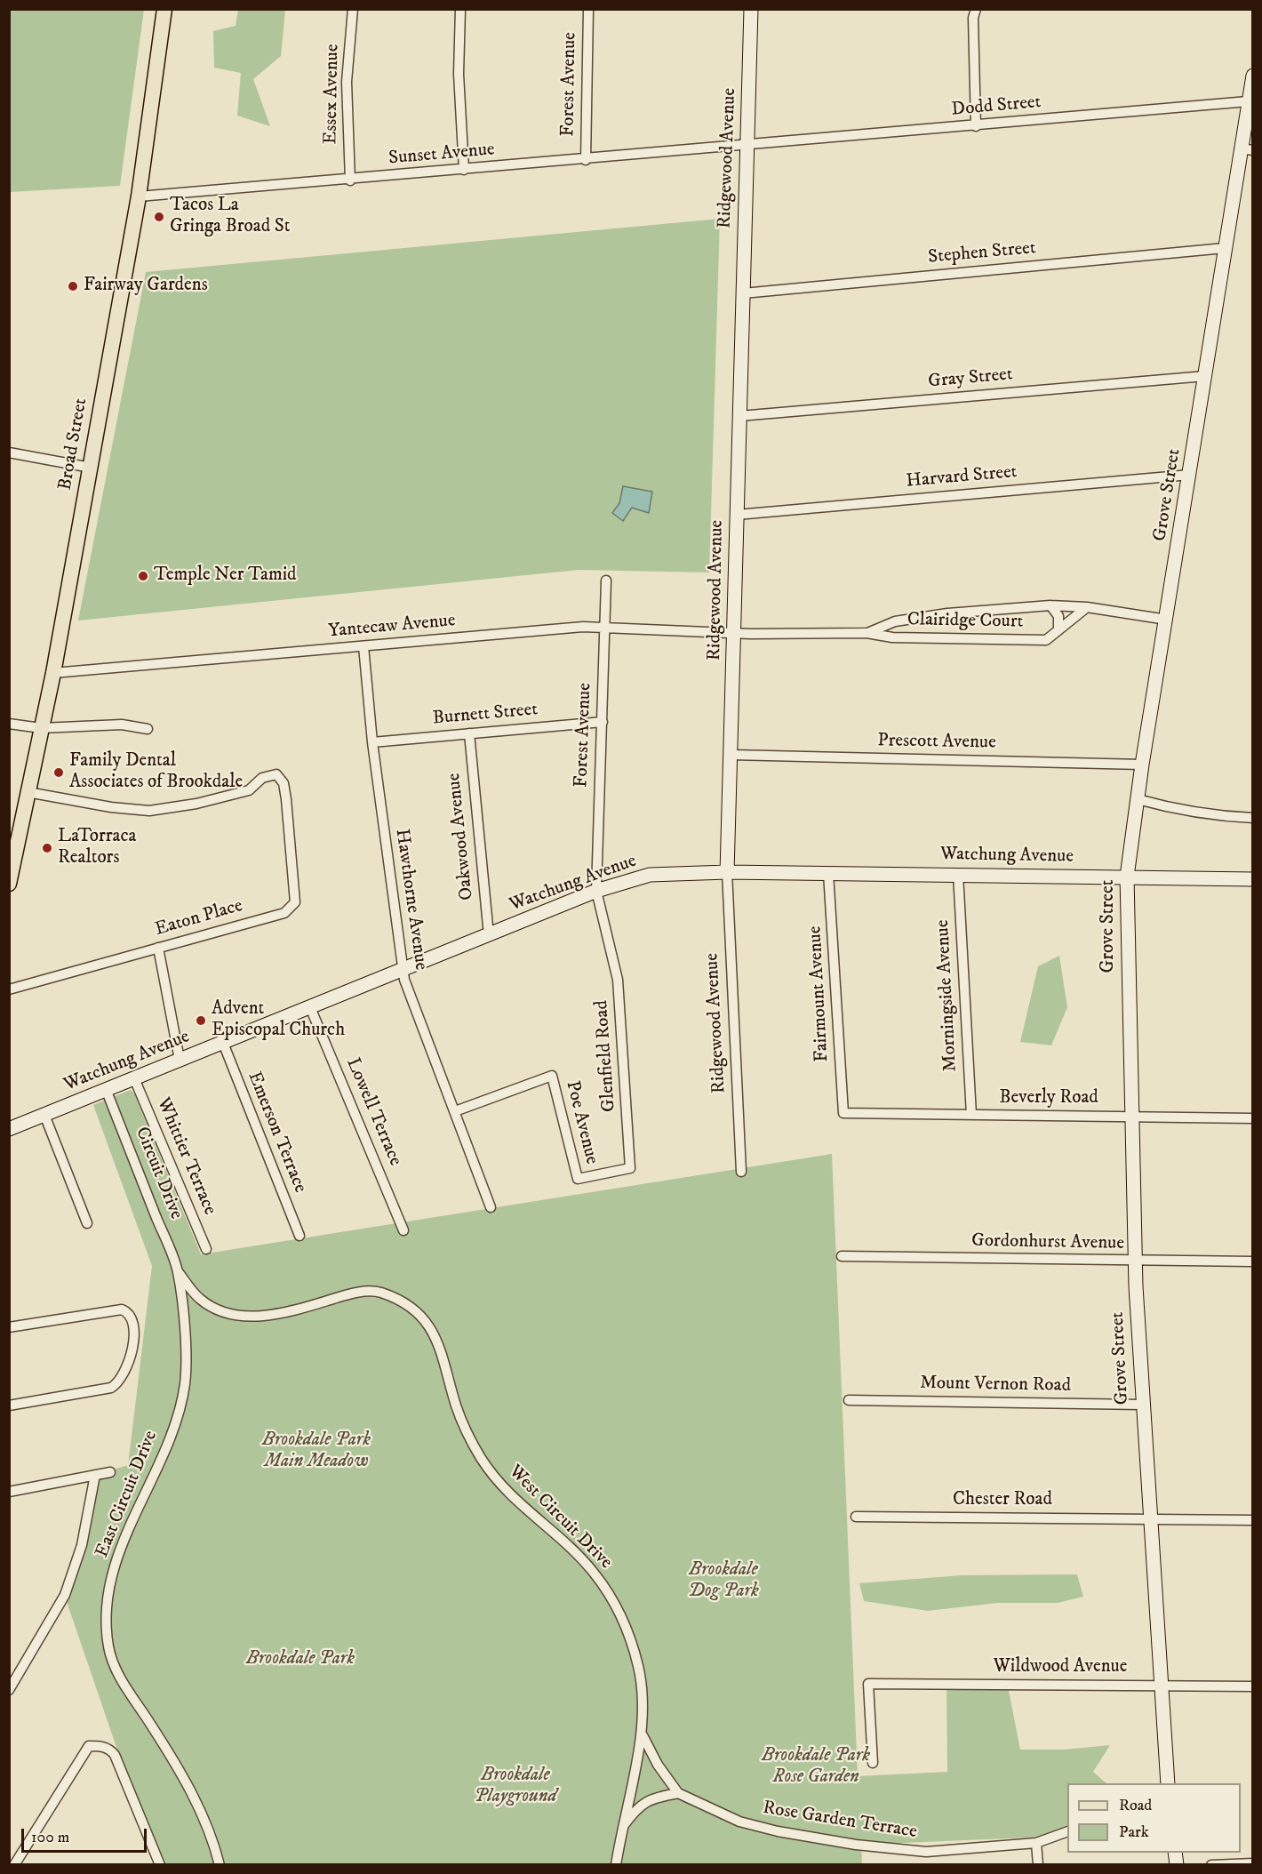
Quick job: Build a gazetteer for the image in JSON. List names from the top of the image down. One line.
{"streets":{"main road":["Ridgewood Avenue","Broad Street","Grove Street","Watchung Avenue"],"street":["Forest Avenue","Essex Avenue","Dodd Street","Sunset Avenue","Stephen Street","Gray Street","Harvard Street","Clairidge Court","Yantecaw Avenue","Burnett Street","Prescott Avenue","Oakwood Avenue","Hawthorne Avenue","Eaton Place","Fairmount Avenue","Morningside Avenue","Glenfield Road","Beverly Road","Lowell Terrace","Poe Avenue","Emerson Terrace","Whittier Terrace","Circuit Drive","Gordonhurst Avenue","Mount Vernon Road","East Circuit Drive","Chester Road","West Circuit Drive","Wildwood Avenue","Rose Garden Terrace"]},"crossings":[["Forest Avenue","Sunset Avenue"],["Forest Avenue","Yantecaw Avenue"],["Forest Avenue","Burnett Street"],["Forest Avenue","Watchung Avenue"],["Forest Avenue","Glenfield Road"],["Essex Avenue","Sunset Avenue"],["Dodd Street","Sunset Avenue"],["Dodd Street","Ridgewood Avenue"],["Dodd Street","Grove Street"],["Sunset Avenue","Ridgewood Avenue"],["Sunset Avenue","Broad Street"],["Ridgewood Avenue","Stephen Street"],["Ridgewood Avenue","Gray Street"],["Ridgewood Avenue","Harvard Street"],["Ridgewood Avenue","Clairidge Court"],["Ridgewood Avenue","Yantecaw Avenue"],["Ridgewood Avenue","Prescott Avenue"],["Ridgewood Avenue","Watchung Avenue"],["Stephen Street","Grove Street"],["Gray Street","Grove Street"],["Broad Street","Yantecaw Avenue"],["Broad Street","Eaton Place"],["Harvard Street","Grove Street"],["Grove Street","Clairidge Court"],["Grove Street","Prescott Avenue"],["Grove Street","Watchung Avenue"],["Grove Street","Beverly Road"],["Grove Street","Gordonhurst Avenue"],["Grove Street","Mount Vernon Road"],["Grove Street","Chester Road"],["Grove Street","Wildwood Avenue"],["Clairidge Court","Yantecaw Avenue"],["Yantecaw Avenue","Hawthorne Avenue"],["Burnett Street","Oakwood Avenue"],["Burnett Street","Hawthorne Avenue"],["Oakwood Avenue","Watchung Avenue"],["Watchung Avenue","Hawthorne Avenue"],["Watchung Avenue","Fairmount Avenue"],["Watchung Avenue","Morningside Avenue"],["Watchung Avenue","Glenfield Road"],["Watchung Avenue","Lowell Terrace"],["Watchung Avenue","Emerson Terrace"],["Watchung Avenue","Whittier Terrace"],["Watchung Avenue","Circuit Drive"],["Hawthorne Avenue","Poe Avenue"],["Fairmount Avenue","Beverly Road"],["Morningside Avenue","Beverly Road"],["Glenfield Road","Poe Avenue"],["Circuit Drive","East Circuit Drive"],["Circuit Drive","West Circuit Drive"],["East Circuit Drive","West Circuit Drive"],["West Circuit Drive","Rose Garden Terrace"]],"parks":["Brookdale Park Main Meadow","Brookdale Dog Park","Brookdale Park","Brookdale Park Rose Garden","Brookdale Playground"],"places":["Tacos La Gringa Broad St","Fairway Gardens","Temple Ner Tamid","Family Dental Associates of Brookdale","LaTorraca Realtors","Advent Episcopal Church"],"legend":["Road","Park"],"scale_bar":"100 m"}
